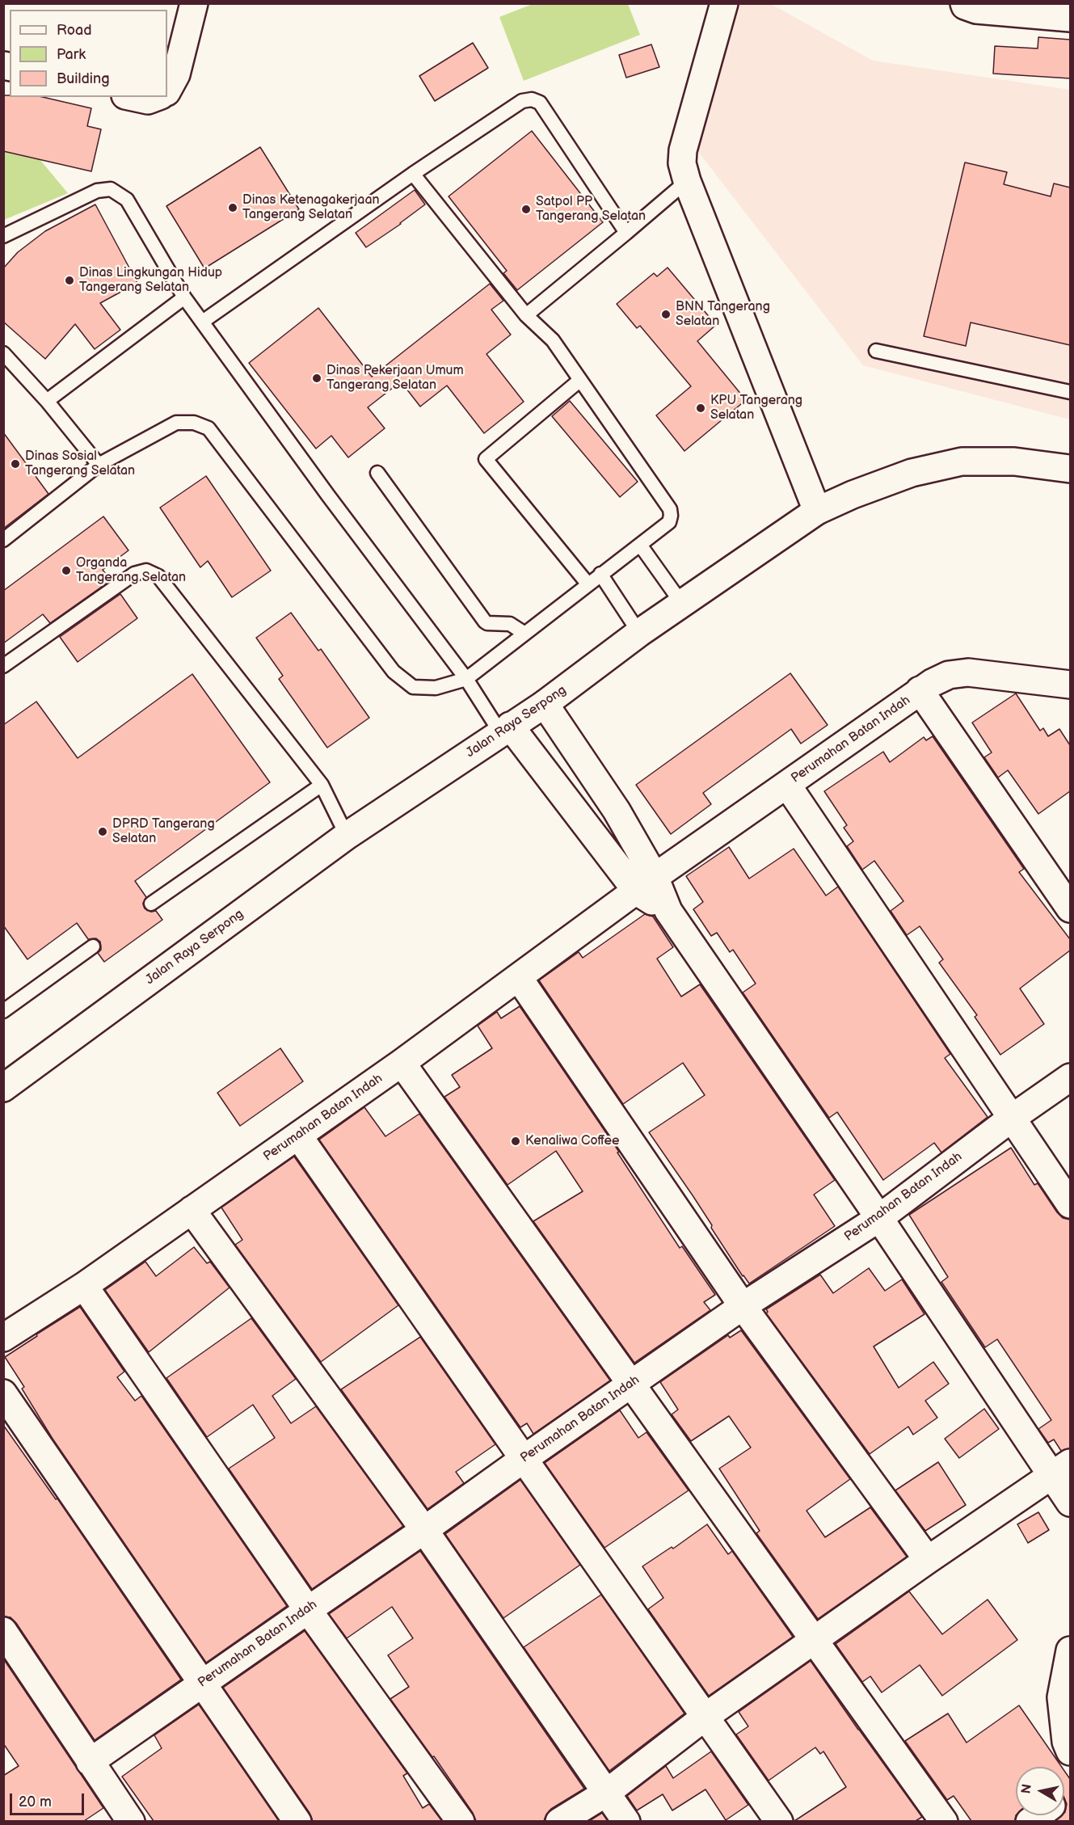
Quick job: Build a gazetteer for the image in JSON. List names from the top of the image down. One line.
{"streets":{"street":["Jalan Raya Serpong","Perumahan Batan Indah"]},"places":["Dinas Ketenagakerjaan Tangerang Selatan","Satpol PP Tangerang Selatan","Dinas Lingkungan Hidup Tangerang Selatan","BNN Tangerang Selatan","Dinas Pekerjaan Umum Tangerang Selatan","KPU Tangerang Selatan","Dinas Sosial Tangerang Selatan","Organda Tangerang Selatan","DPRD Tangerang Selatan","Kenaliwa Coffee"],"legend":["Road","Park","Building"],"scale_bar":"20 m","north":"left"}
